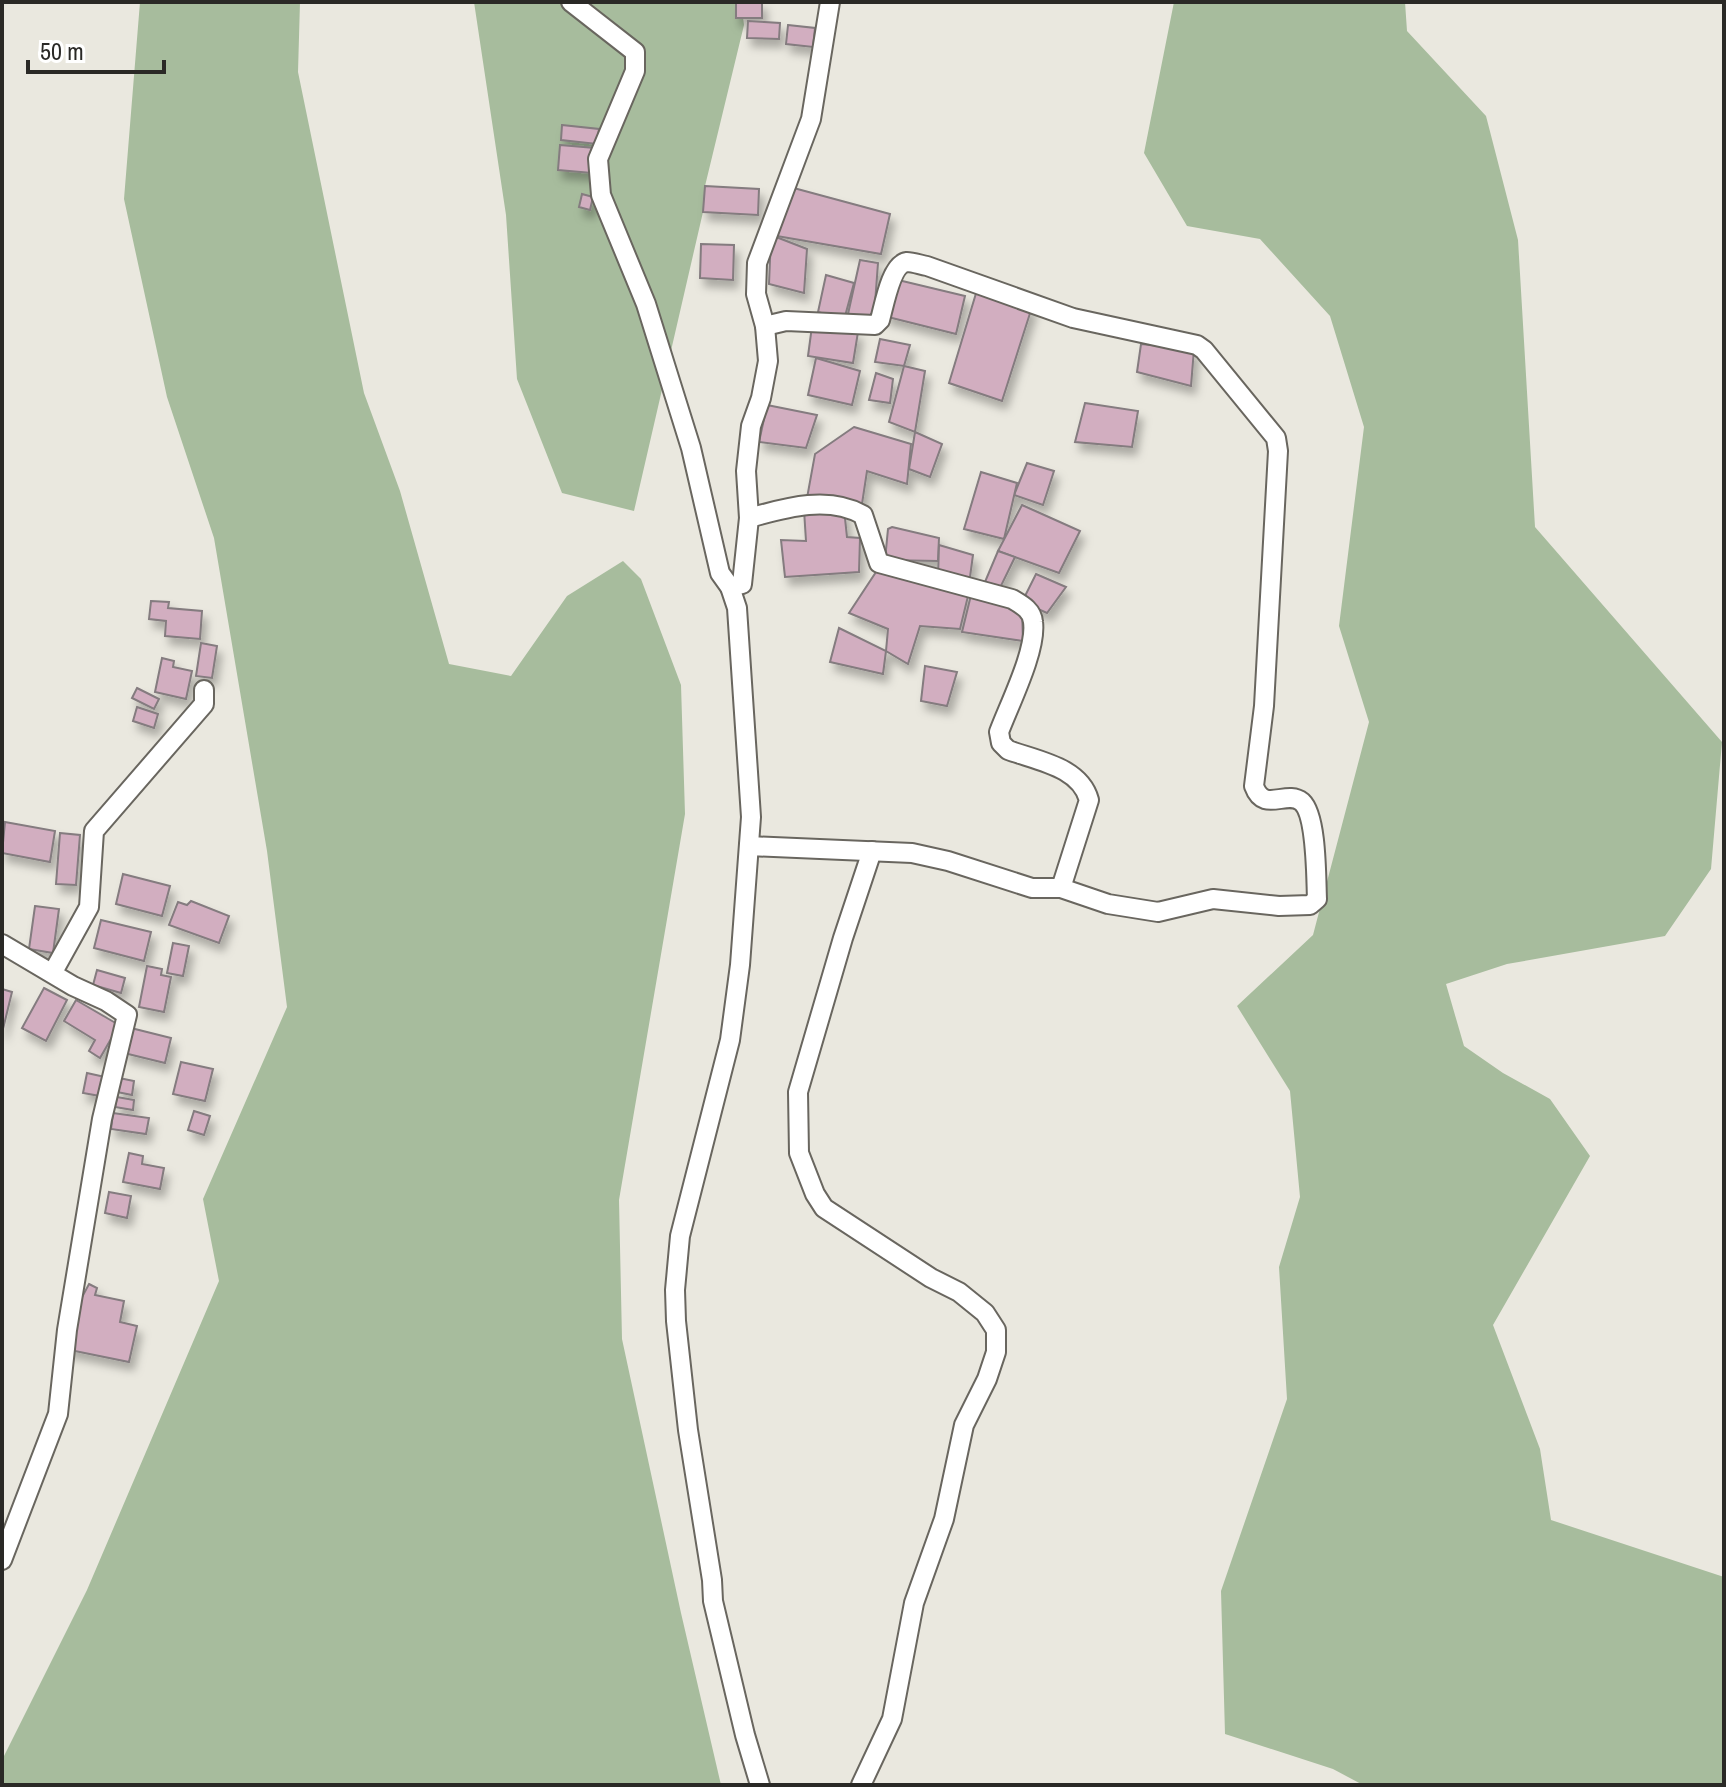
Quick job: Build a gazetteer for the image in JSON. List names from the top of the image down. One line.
{"scale_bar":"50 m"}
